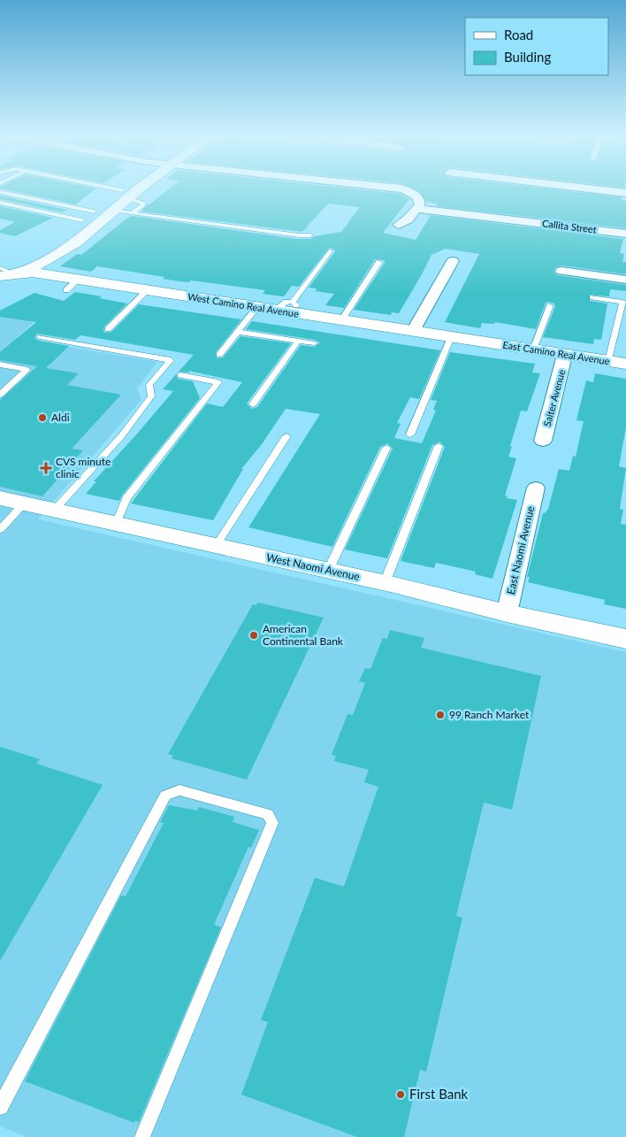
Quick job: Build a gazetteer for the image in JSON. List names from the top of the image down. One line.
{"streets":{"street":["Callita Street","West Camino Real Avenue","East Camino Real Avenue","Salter Avenue","East Naomi Avenue","West Naomi Avenue"]},"crossings":[["West Camino Real Avenue","East Camino Real Avenue"],["East Camino Real Avenue","Salter Avenue"],["East Naomi Avenue","West Naomi Avenue"]],"places":{"other":["Aldi","American Continental Bank","99 Ranch Market","First Bank"],"health":["CVS minute clinic"]},"legend":["Road","Building"]}
